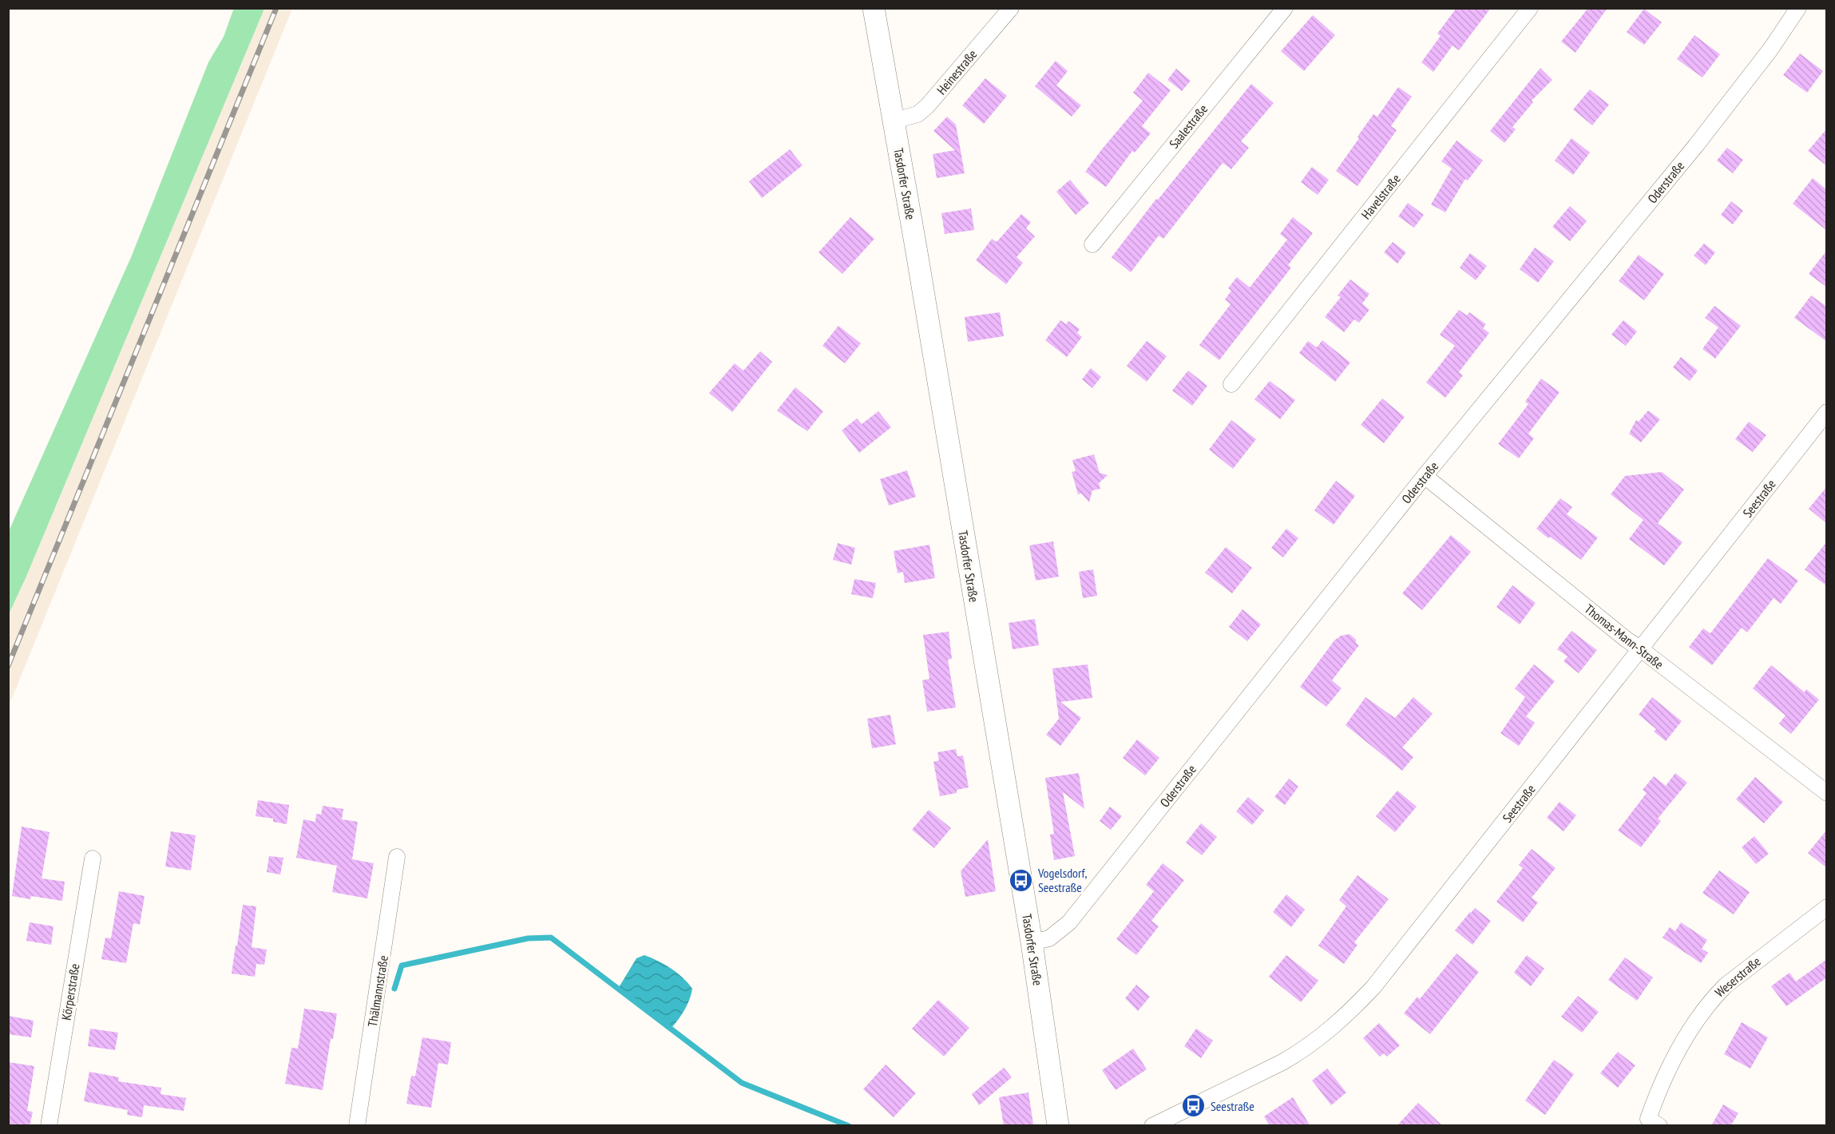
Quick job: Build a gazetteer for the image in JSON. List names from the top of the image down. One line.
{"streets":{"main road":["Tasdorfer Straße"],"street":["Heinestraße","Saalestraße","Oderstraße","Havelstraße","Seestraße","Thomas-Mann-Straße","Weserstraße","Thälmannstraße","Körperstraße"]},"crossings":[["Heinestraße","Tasdorfer Straße"],["Oderstraße","Tasdorfer Straße"],["Oderstraße","Thomas-Mann-Straße"],["Seestraße","Thomas-Mann-Straße"]],"places":{"bus stop":["Vogelsdorf, Seestraße","Seestraße"]}}
